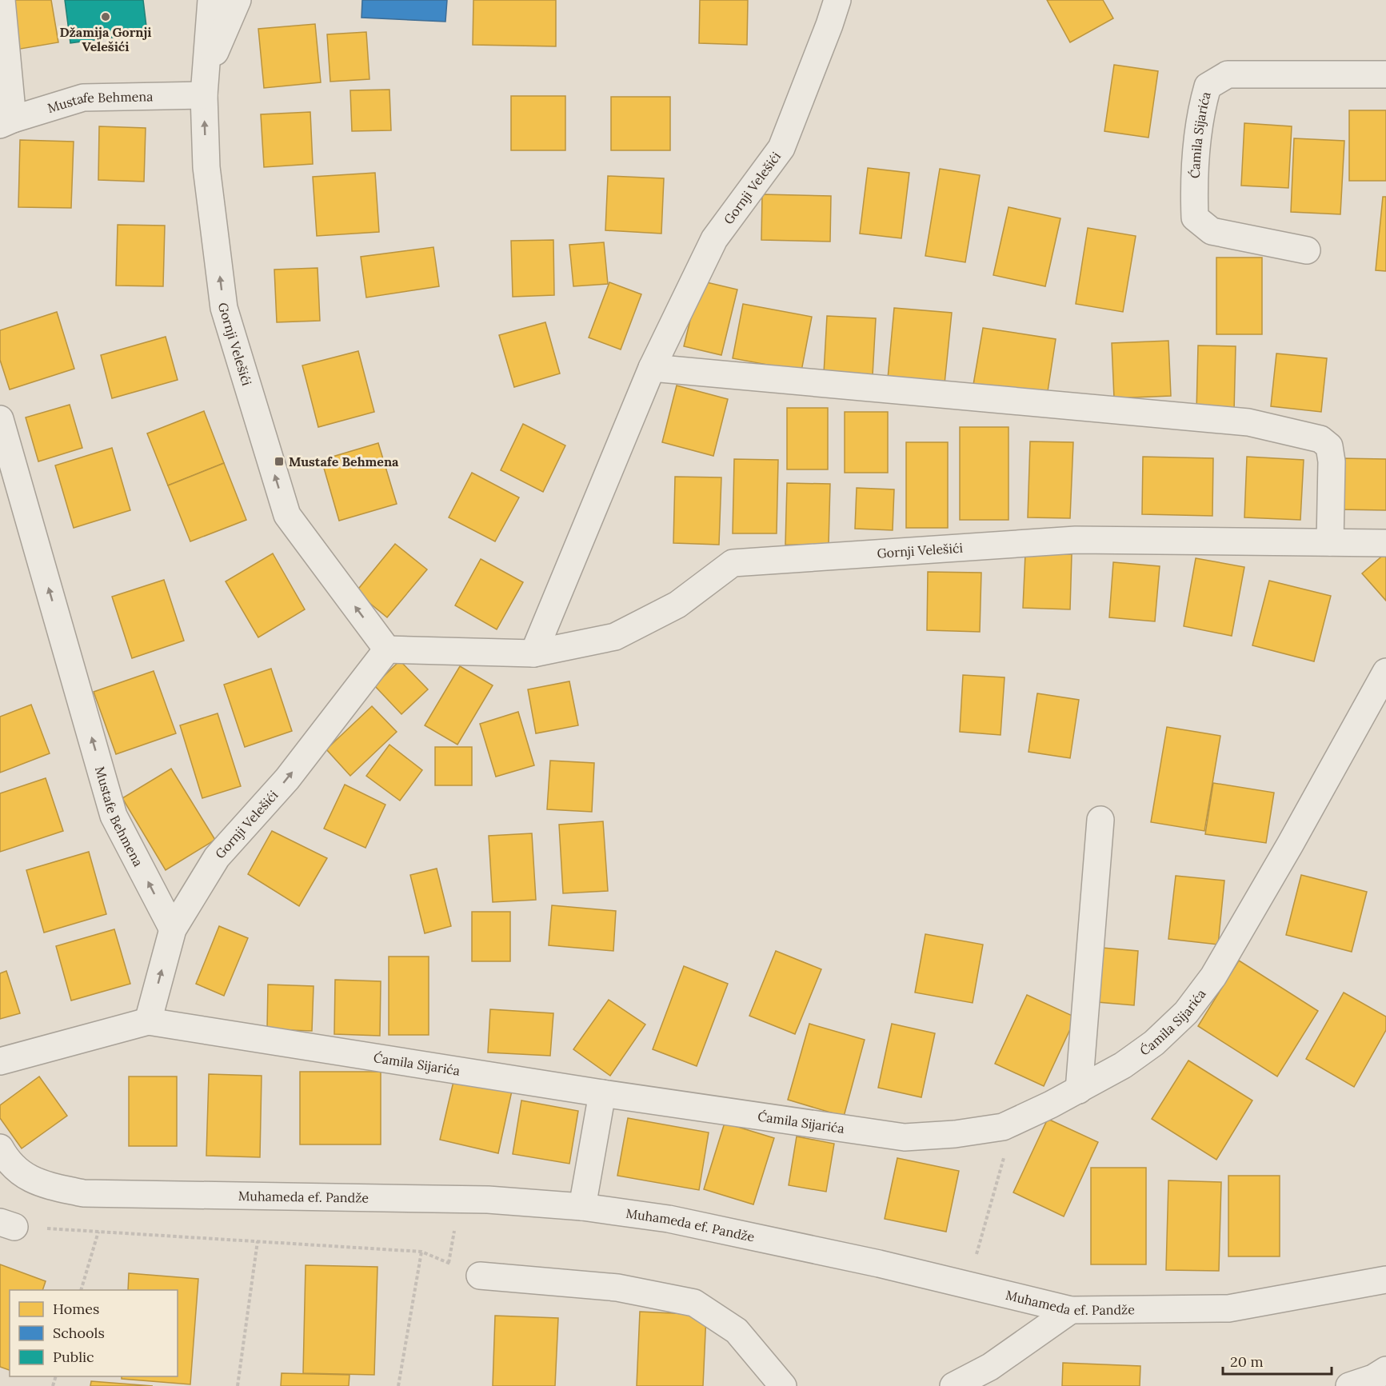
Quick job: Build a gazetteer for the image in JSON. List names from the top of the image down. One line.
{"streets":{"street":["Mustafe Behmena","Ćamila Sijarića","Gornji Velešići","Muhameda ef. Pandže"]},"crossings":[["Mustafe Behmena","Gornji Velešići"],["Ćamila Sijarića","Gornji Velešići"]],"one_way":["Mustafe Behmena"],"places":{"other":["Džamija Gornji Velešići"],"transit":["Mustafe Behmena"]},"legend":["Homes","Schools","Public"],"scale_bar":"20 m"}
